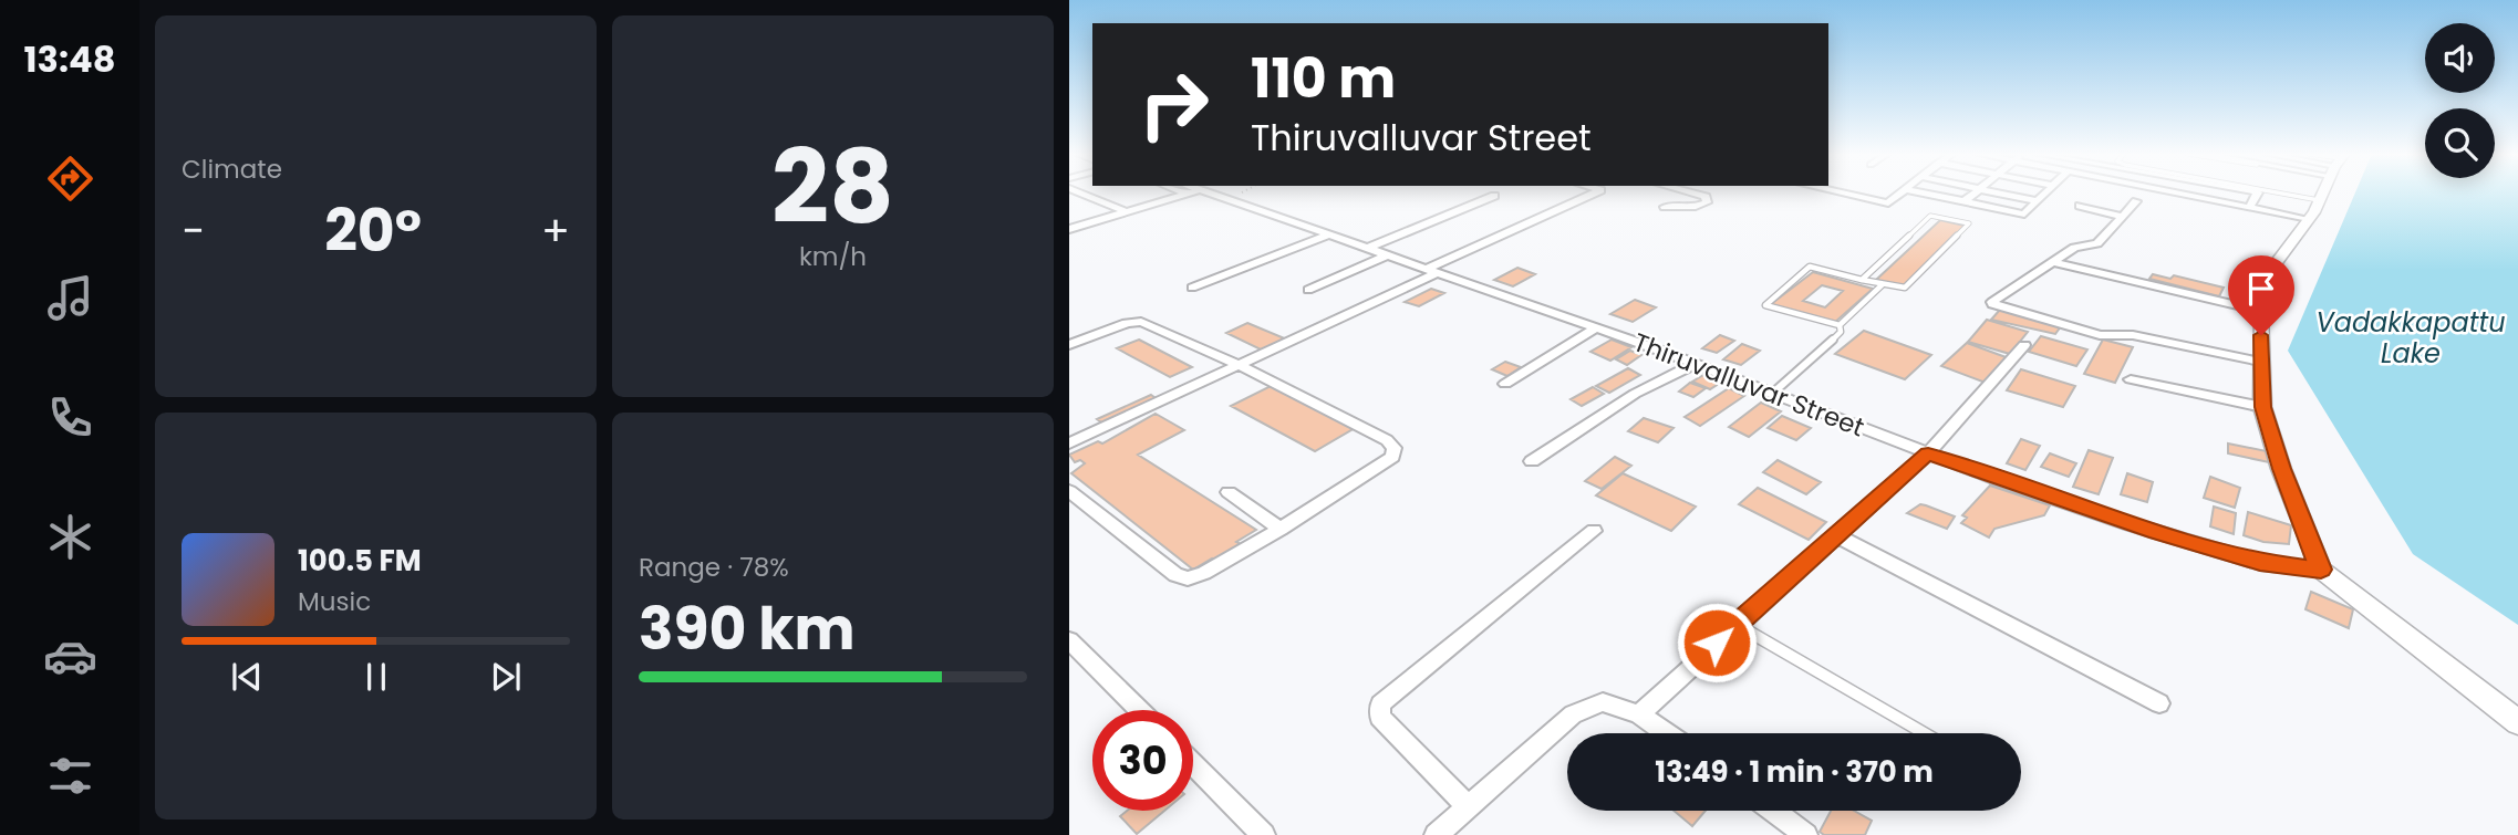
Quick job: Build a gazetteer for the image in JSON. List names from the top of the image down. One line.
{"streets":{"street":["Thiruvalluvar Street"]},"water":["Vadakkapattu Lake"],"page":{"tabs":"13:48","tile":["Climate",["28","km/h"],["Range · 78%","390 km"]],"turn":["110 m","Thiruvalluvar Street"],"heat":["−","20°","+"],"song":["100.5 FM","Music"],"limit":"30","trip":"13:49 · 1 min · 370 m"}}
